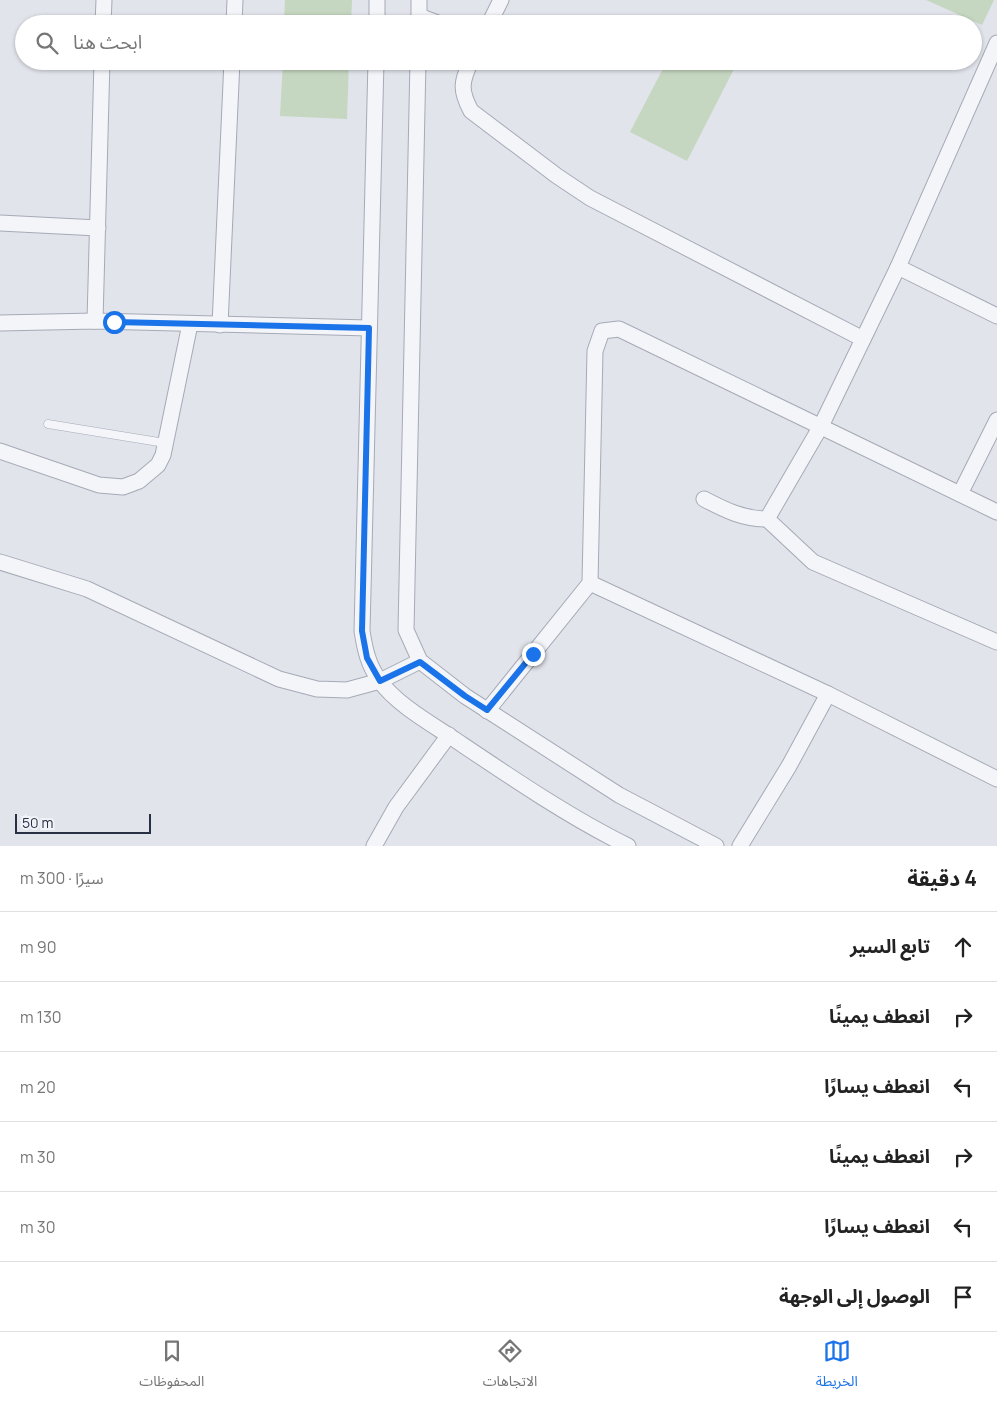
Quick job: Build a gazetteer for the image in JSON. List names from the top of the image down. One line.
{"scale_bar":"50 m","page":{"search":"ابحث هنا","scale":"50 m","heading":["4 دقيقة","سيرًا · 300 m"],"list":[["تابع السير","90 m"],["انعطف يمينًا","130 m"],["انعطف يسارًا","20 m"],["انعطف يمينًا","30 m"],["انعطف يسارًا","30 m"],"الوصول إلى الوجهة"],"nav":["الخريطة","الاتجاهات","المحفوظات"]}}
